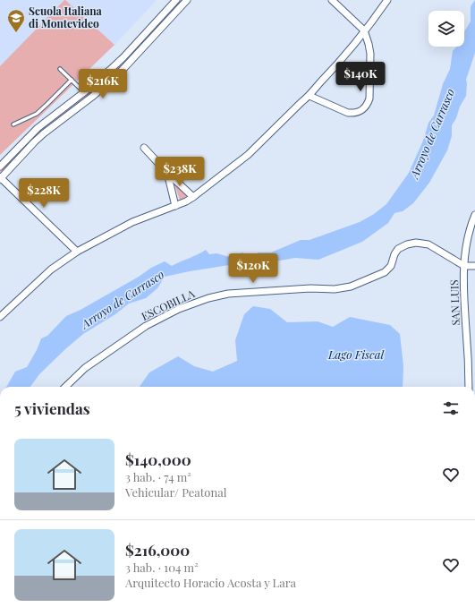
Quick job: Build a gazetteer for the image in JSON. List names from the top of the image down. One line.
{"streets":{"street":["SAN LUIS","ESCOBILLA"]},"crossings":[["SAN LUIS","ESCOBILLA"]],"water":["Arroyo de Carrasco","Lago Fiscal"],"places":{"school or university":["Scuola Italiana di Montevideo"]},"page":{"price":["$140K","$216K","$238K","$228K","$120K"],"heading":"5 viviendas","list":[{"name":"$140,000","note":"3 hab. · 74 m² · Vehicular/ Peatonal"},{"name":"$216,000","note":"3 hab. · 104 m² · Arquitecto Horacio Acosta y Lara"}]}}
